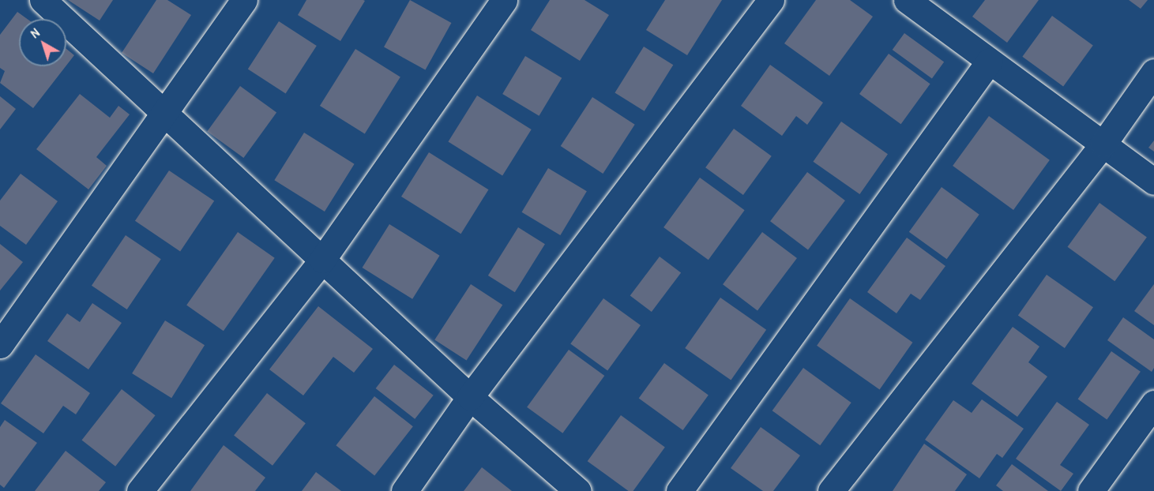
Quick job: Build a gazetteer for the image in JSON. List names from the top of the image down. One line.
{"north":"top left"}
